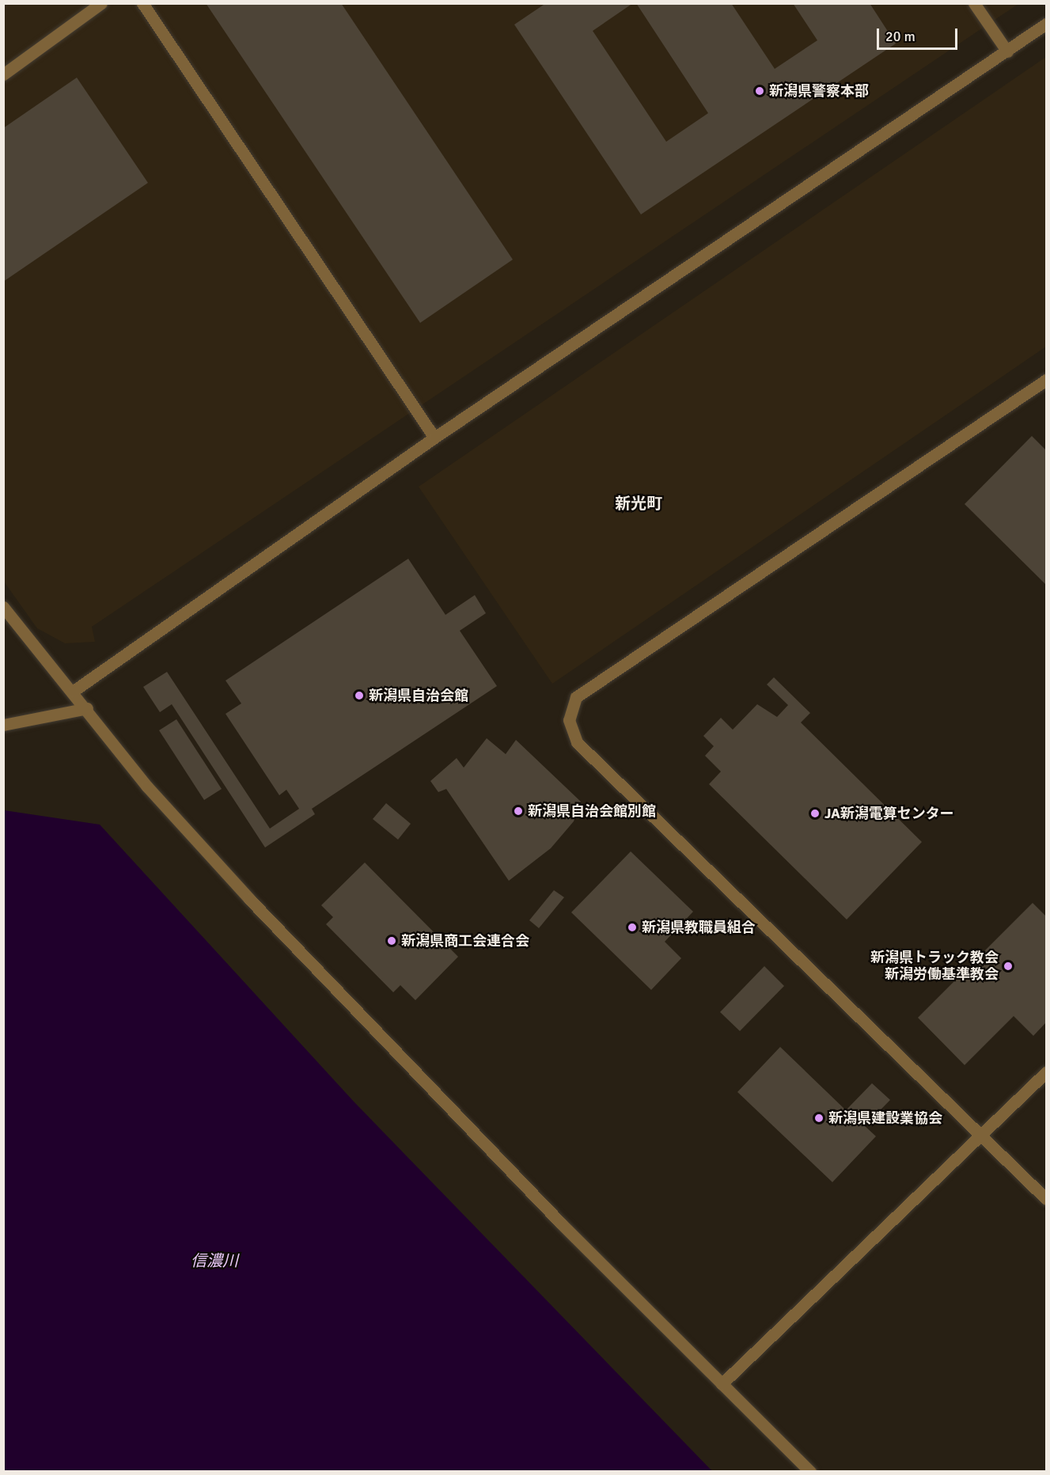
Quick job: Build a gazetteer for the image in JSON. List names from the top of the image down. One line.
{"districts":["新光町"],"water":["信濃川"],"places":["新潟県警察本部","新潟県自治会館","新潟県自治会館別館","JA新潟電算センター","新潟県教職員組合","新潟県商工会連合会","新潟県トラック教会 新潟労働基準教会","新潟県建設業協会"],"scale_bar":"20 m"}
